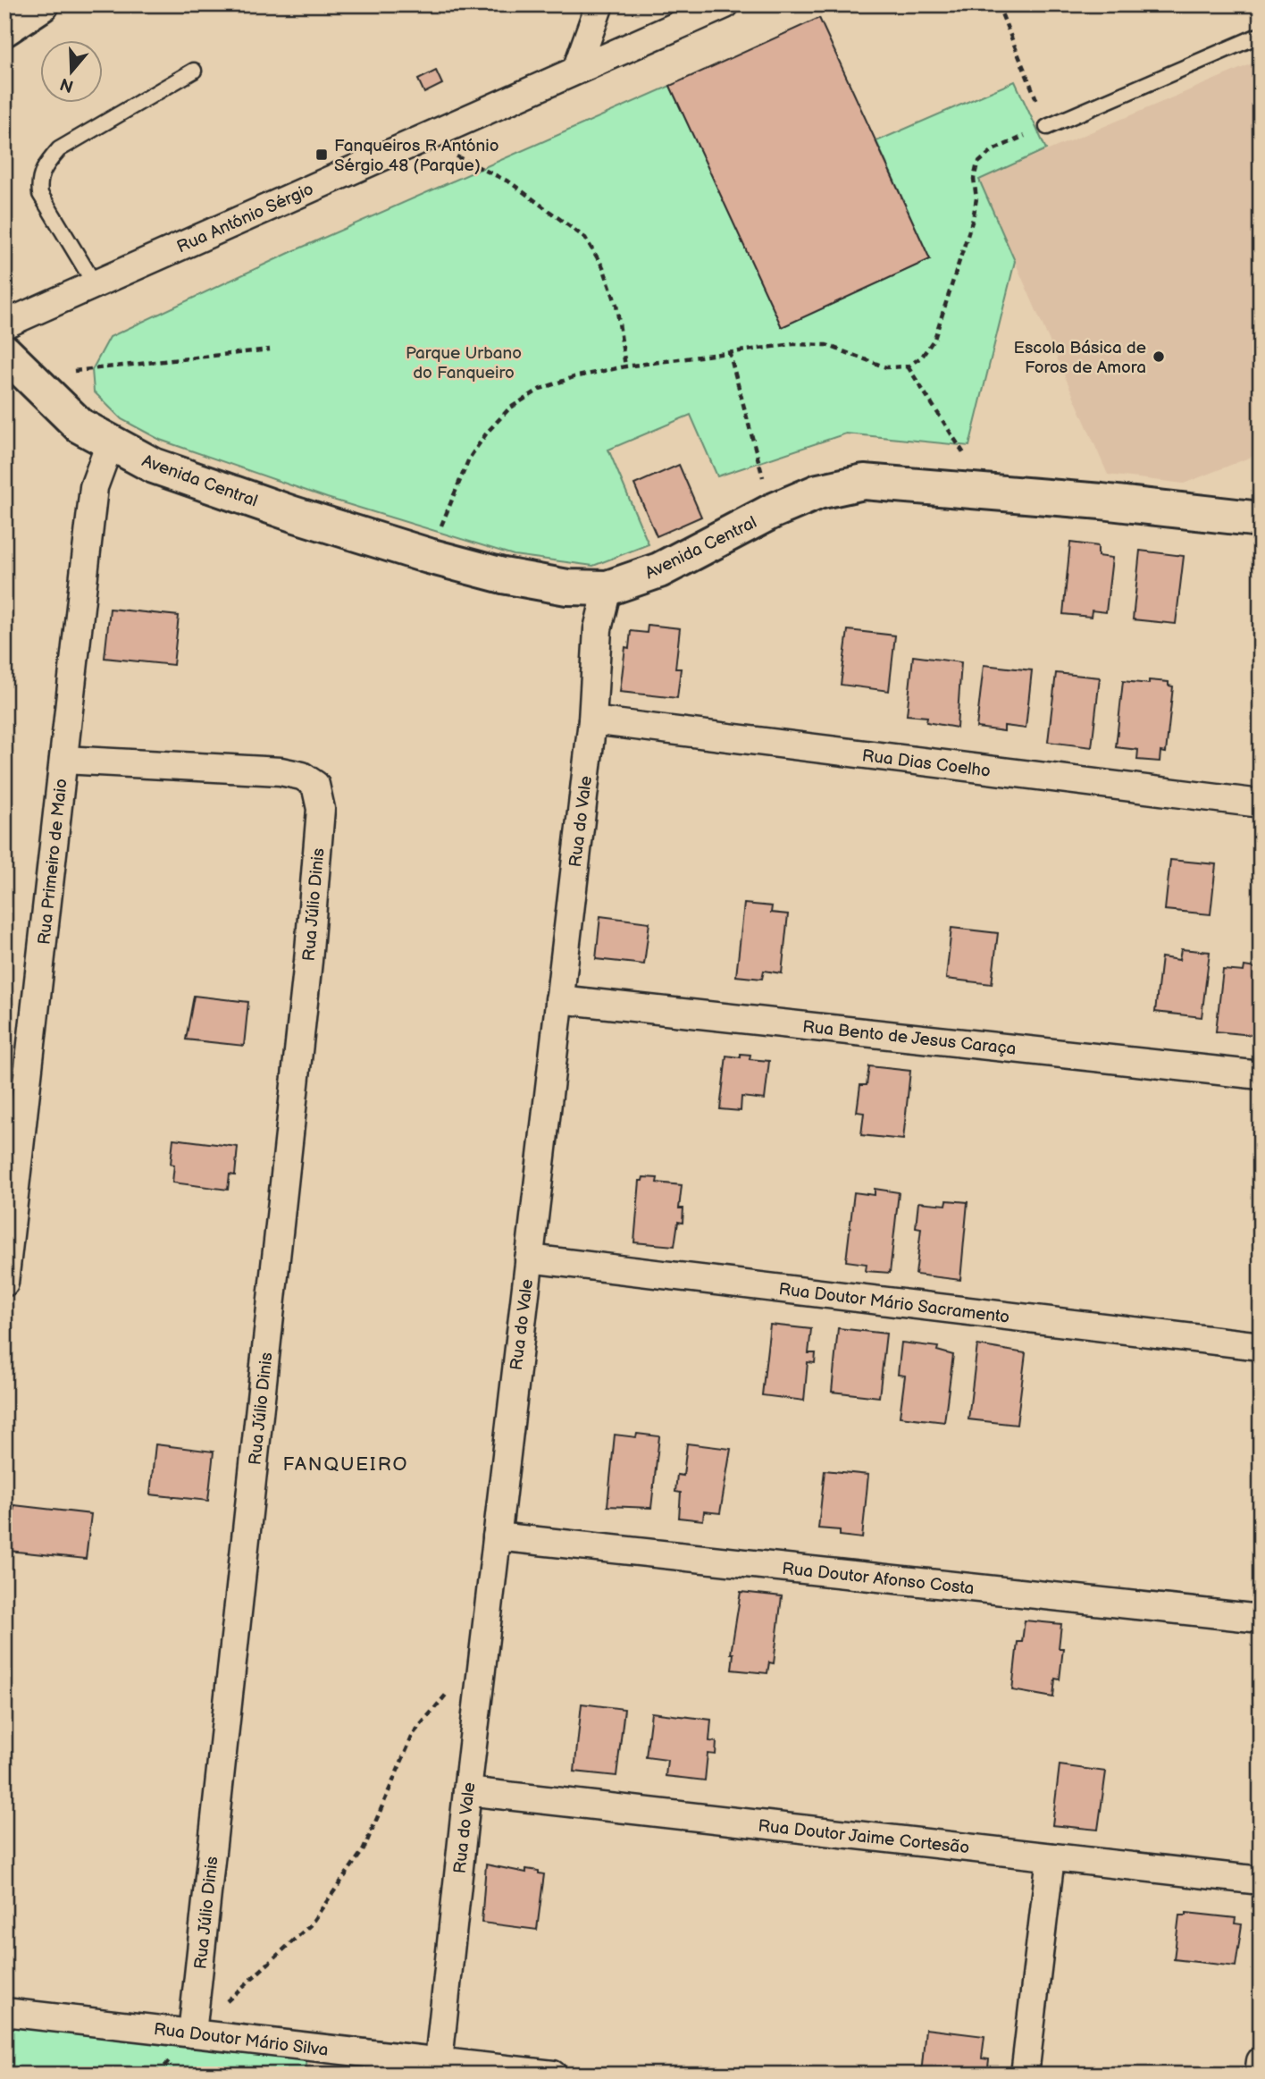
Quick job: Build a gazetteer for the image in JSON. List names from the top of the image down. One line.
{"streets":{"street":["Rua António Sérgio","Avenida Central","Rua Dias Coelho","Rua do Vale","Rua Primeiro de Maio","Rua Júlio Dinis","Rua Bento de Jesus Caraça","Rua Doutor Mário Sacramento","Rua Doutor Afonso Costa","Rua Doutor Jaime Cortesão","Rua Doutor Mário Silva"]},"crossings":[["Avenida Central","Rua do Vale"],["Avenida Central","Rua Primeiro de Maio"],["Rua Dias Coelho","Rua do Vale"],["Rua do Vale","Rua Bento de Jesus Caraça"],["Rua do Vale","Rua Doutor Mário Sacramento"],["Rua do Vale","Rua Doutor Afonso Costa"],["Rua do Vale","Rua Doutor Jaime Cortesão"],["Rua do Vale","Rua Doutor Mário Silva"],["Rua Primeiro de Maio","Rua Júlio Dinis"],["Rua Júlio Dinis","Rua Doutor Mário Silva"]],"districts":["FANQUEIRO"],"parks":["Parque Urbano do Fanqueiro"],"places":{"transit":["Fanqueiros R António Sérgio 48 (Parque)"],"other":["Escola Básica de Foros de Amora"]},"north":"bottom"}
